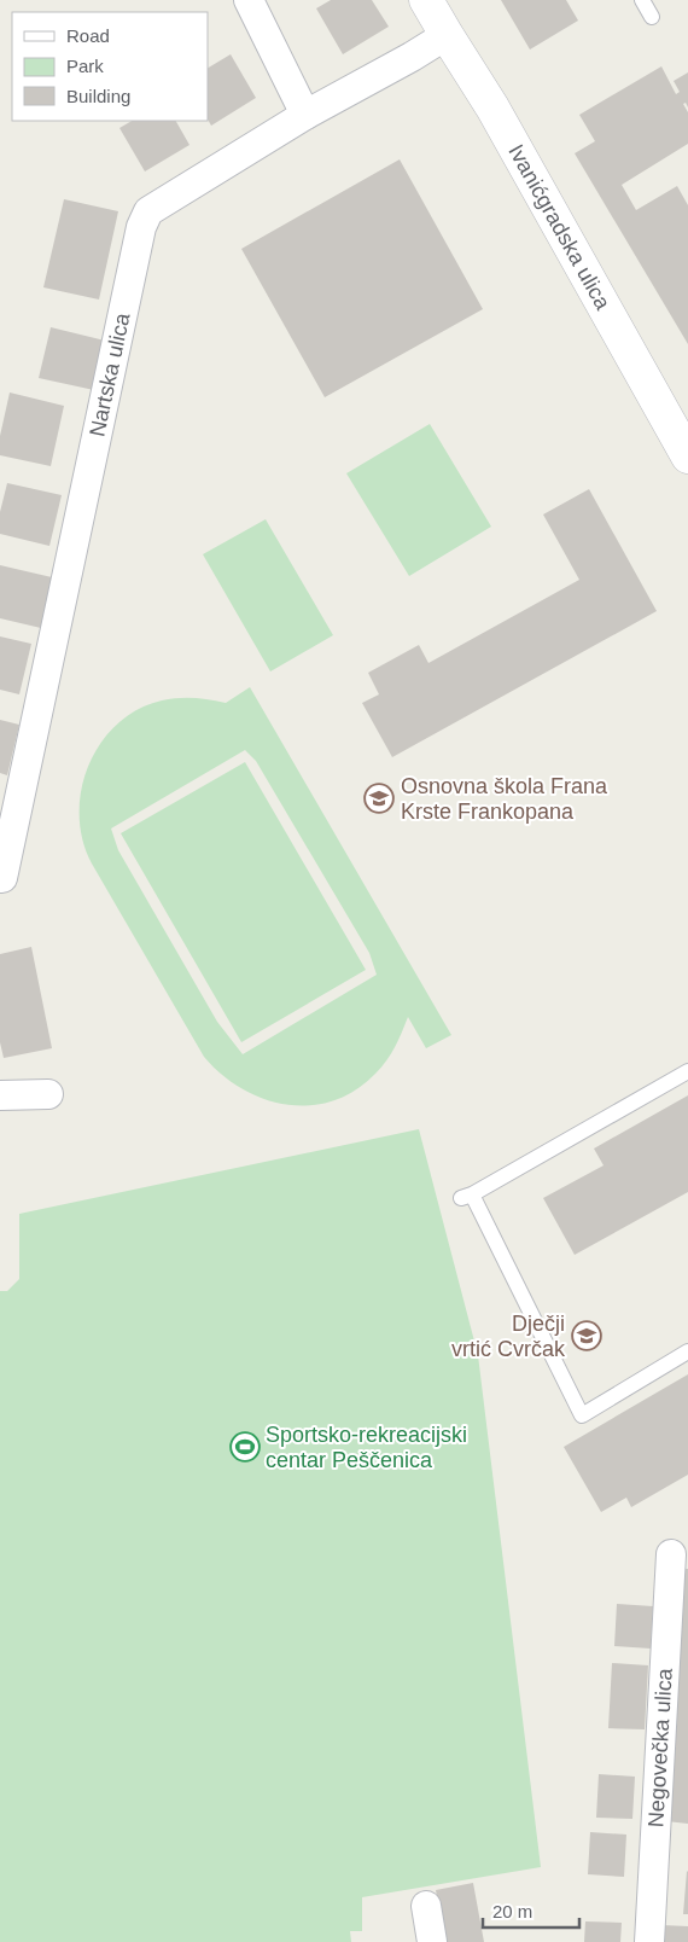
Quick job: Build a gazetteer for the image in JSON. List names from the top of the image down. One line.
{"streets":{"street":["Ivanićgradska ulica","Nartska ulica","Negovečka ulica"]},"crossings":[["Ivanićgradska ulica","Nartska ulica"]],"places":{"school or university":["Osnovna škola Frana Krste Frankopana","Dječji vrtić Cvrčak"],"sports":["Sportsko-rekreacijski centar Peščenica"]},"legend":["Road","Park","Building"],"scale_bar":"20 m"}
